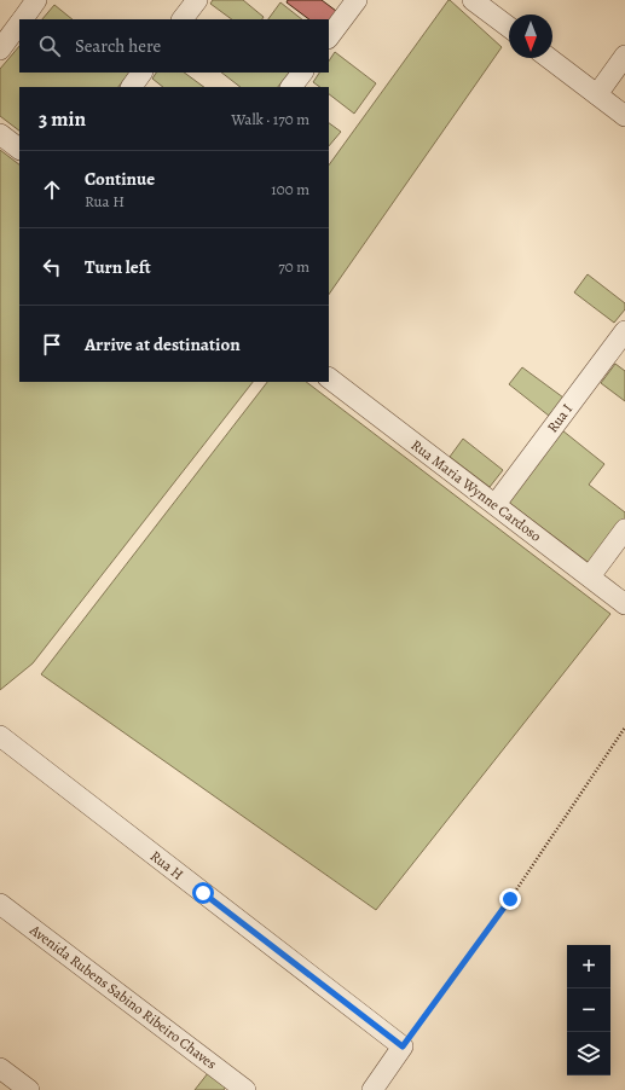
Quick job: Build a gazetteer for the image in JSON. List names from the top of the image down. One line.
{"streets":{"street":["Rua I","Rua Maria Wynne Cardoso","Rua H","Avenida Rubens Sabino Ribeiro Chaves"]},"crossings":[["Rua I","Rua Maria Wynne Cardoso"]],"north":"bottom","page":{"search":"Search here","heading":["3 min","Walk · 170 m"],"list":[["Continue","Rua H","100 m"],["Turn left","70 m"],"Arrive at destination"],"map_buttons":["+","−"]}}
